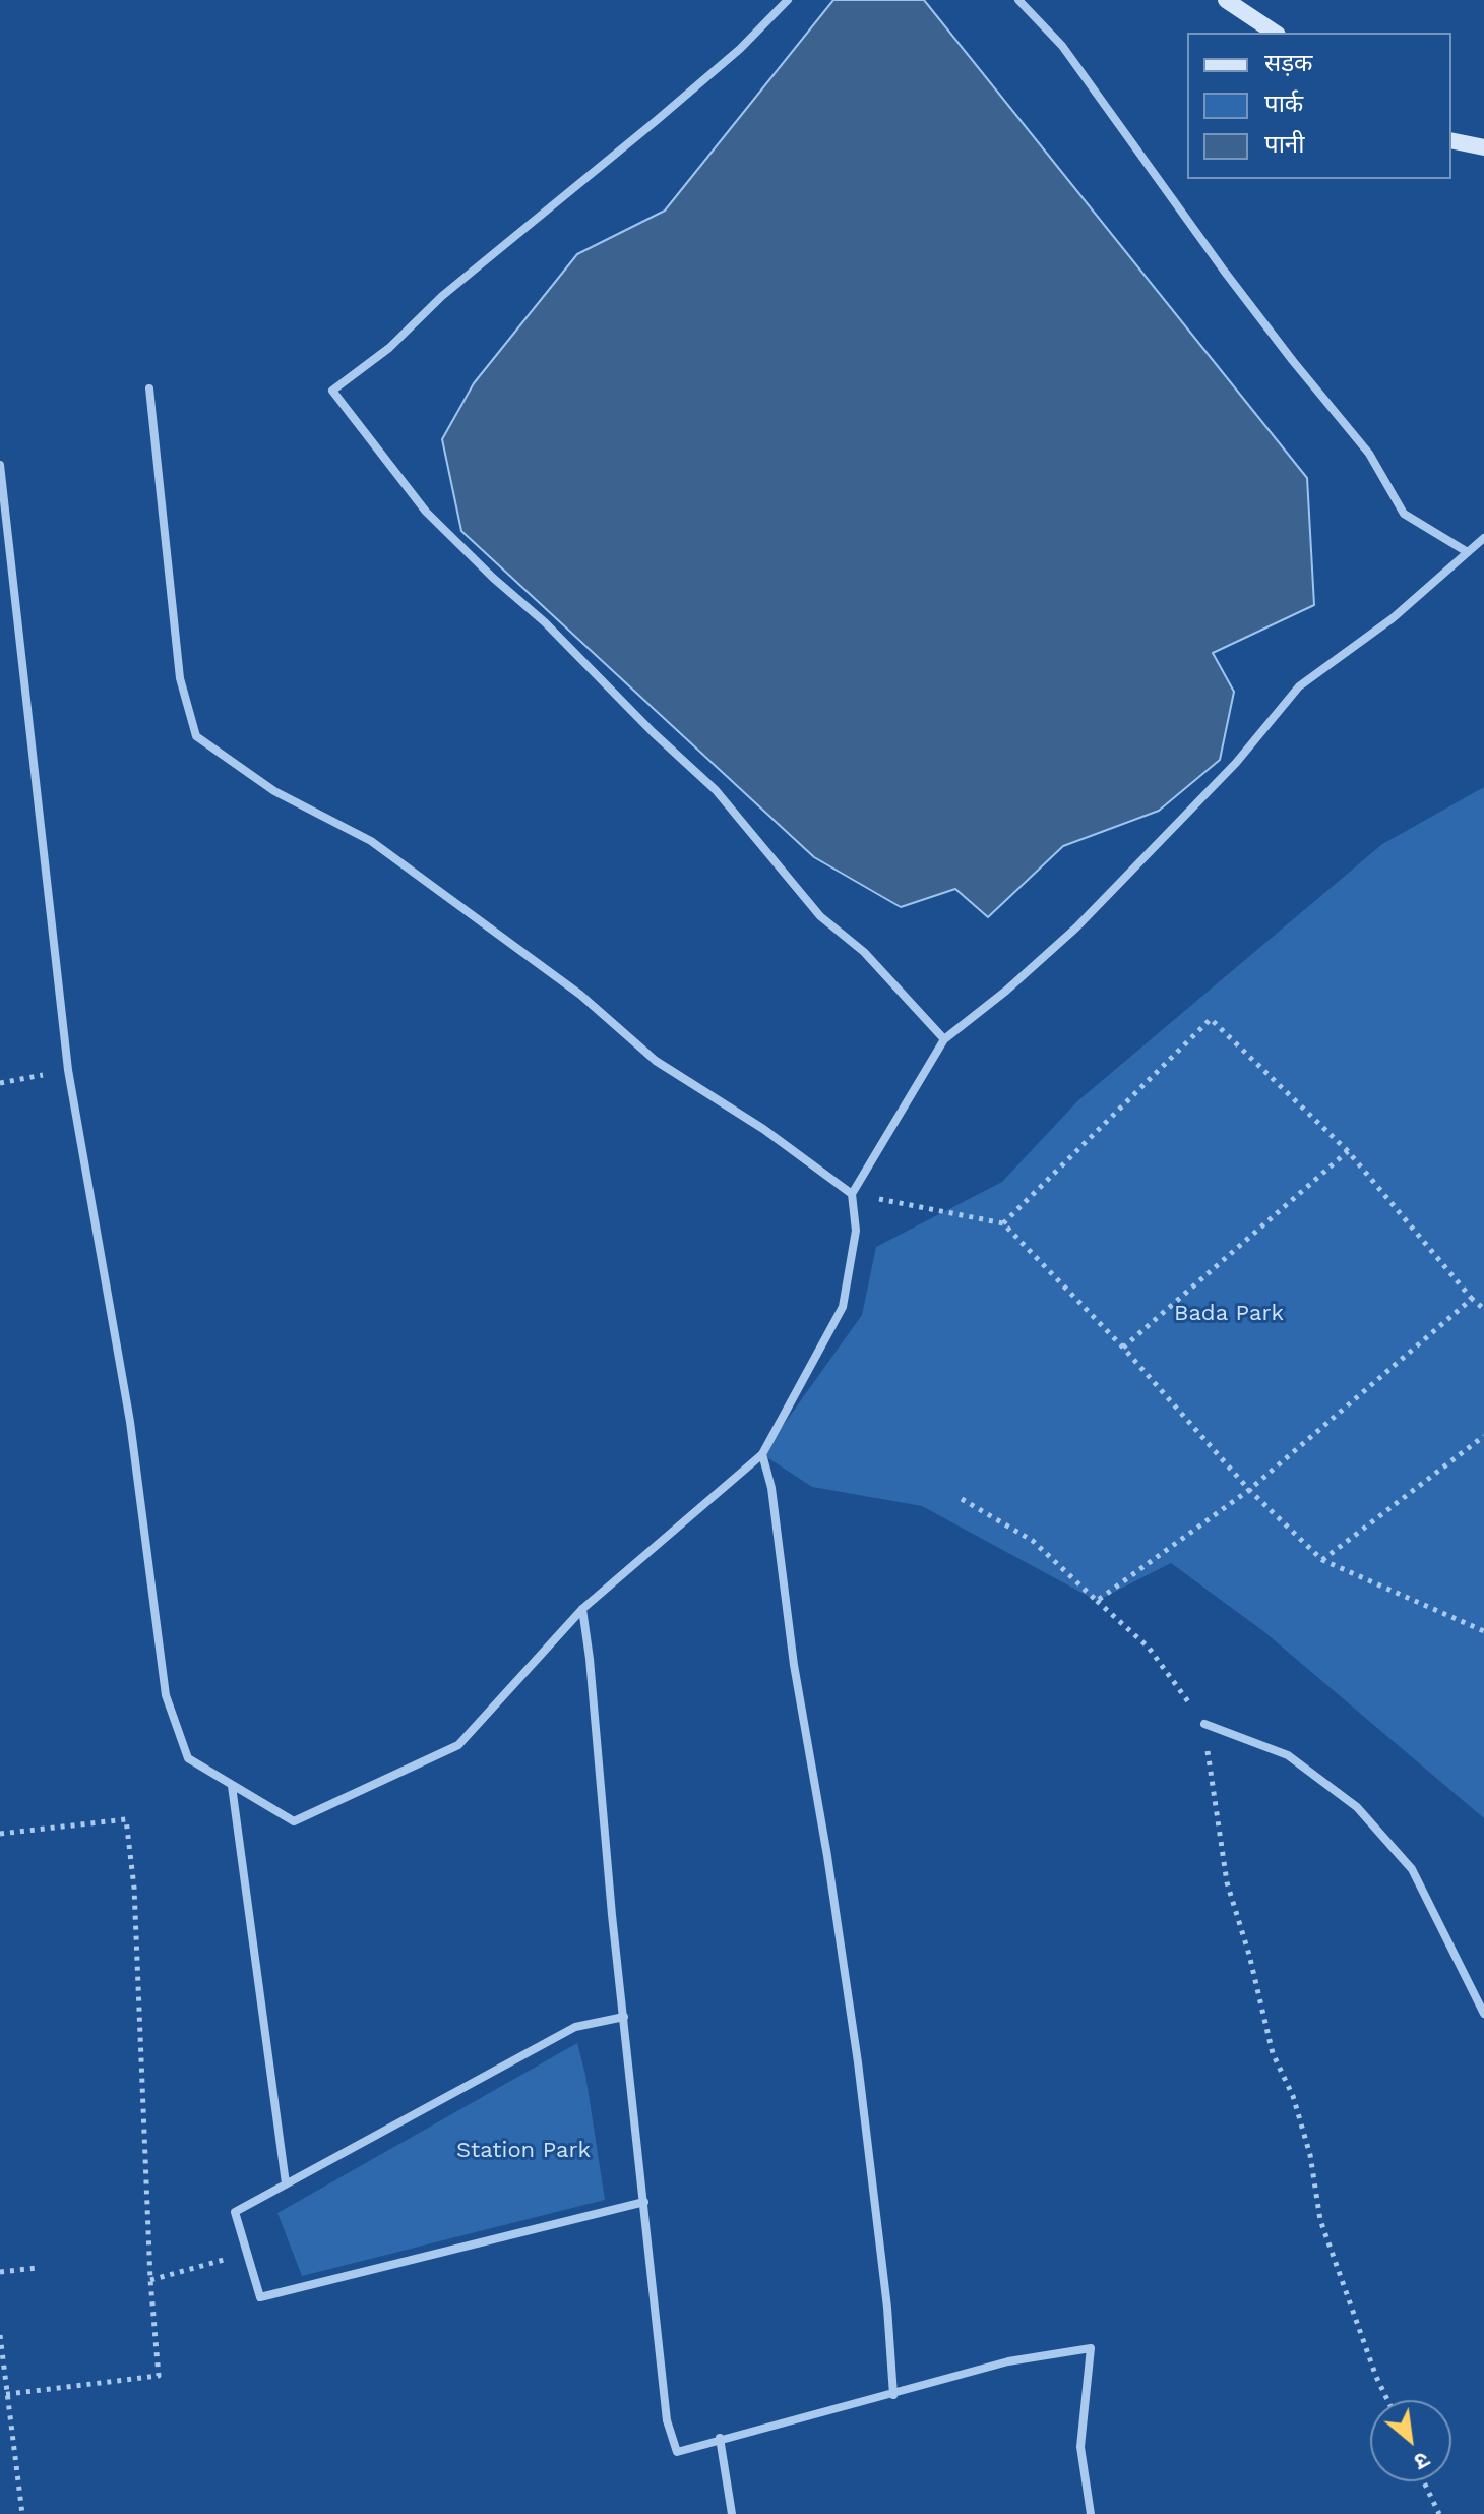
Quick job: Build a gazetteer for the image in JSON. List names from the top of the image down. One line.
{"parks":["Bada Park","Station Park"],"legend":["सड़क","पार्क","पानी"],"north":"bottom right"}
